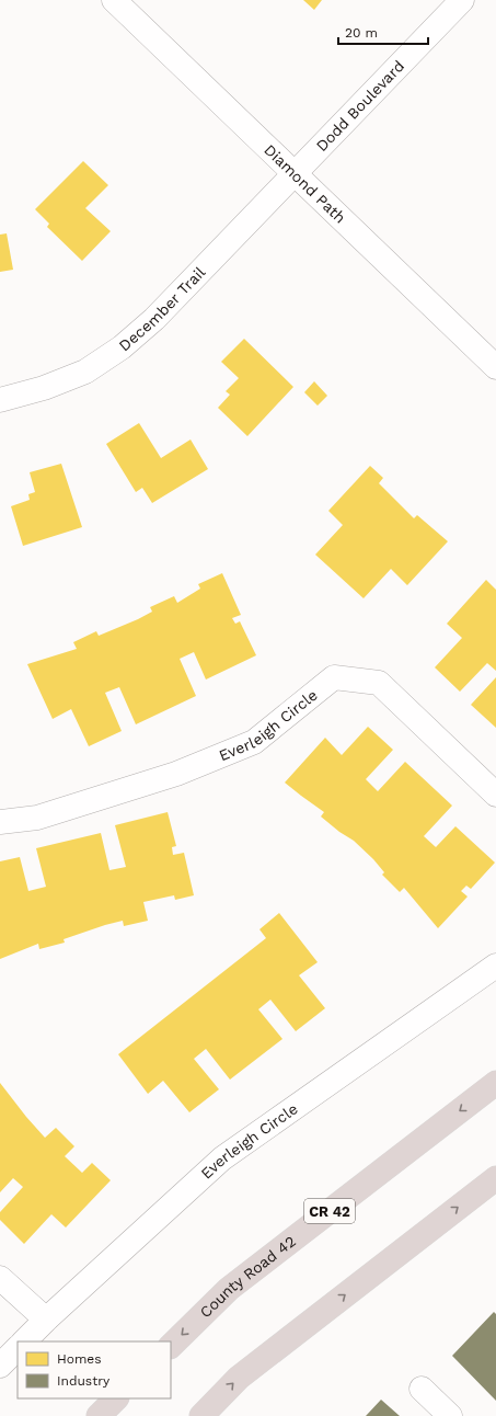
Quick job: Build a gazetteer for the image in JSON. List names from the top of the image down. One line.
{"streets":{"highway":["CR 42","County Road 42"],"street":["Dodd Boulevard","Diamond Path","December Trail","Everleigh Circle"]},"crossings":[["Dodd Boulevard","Diamond Path"],["Dodd Boulevard","December Trail"],["Diamond Path","December Trail"]],"legend":["Homes","Industry"],"scale_bar":"20 m"}
